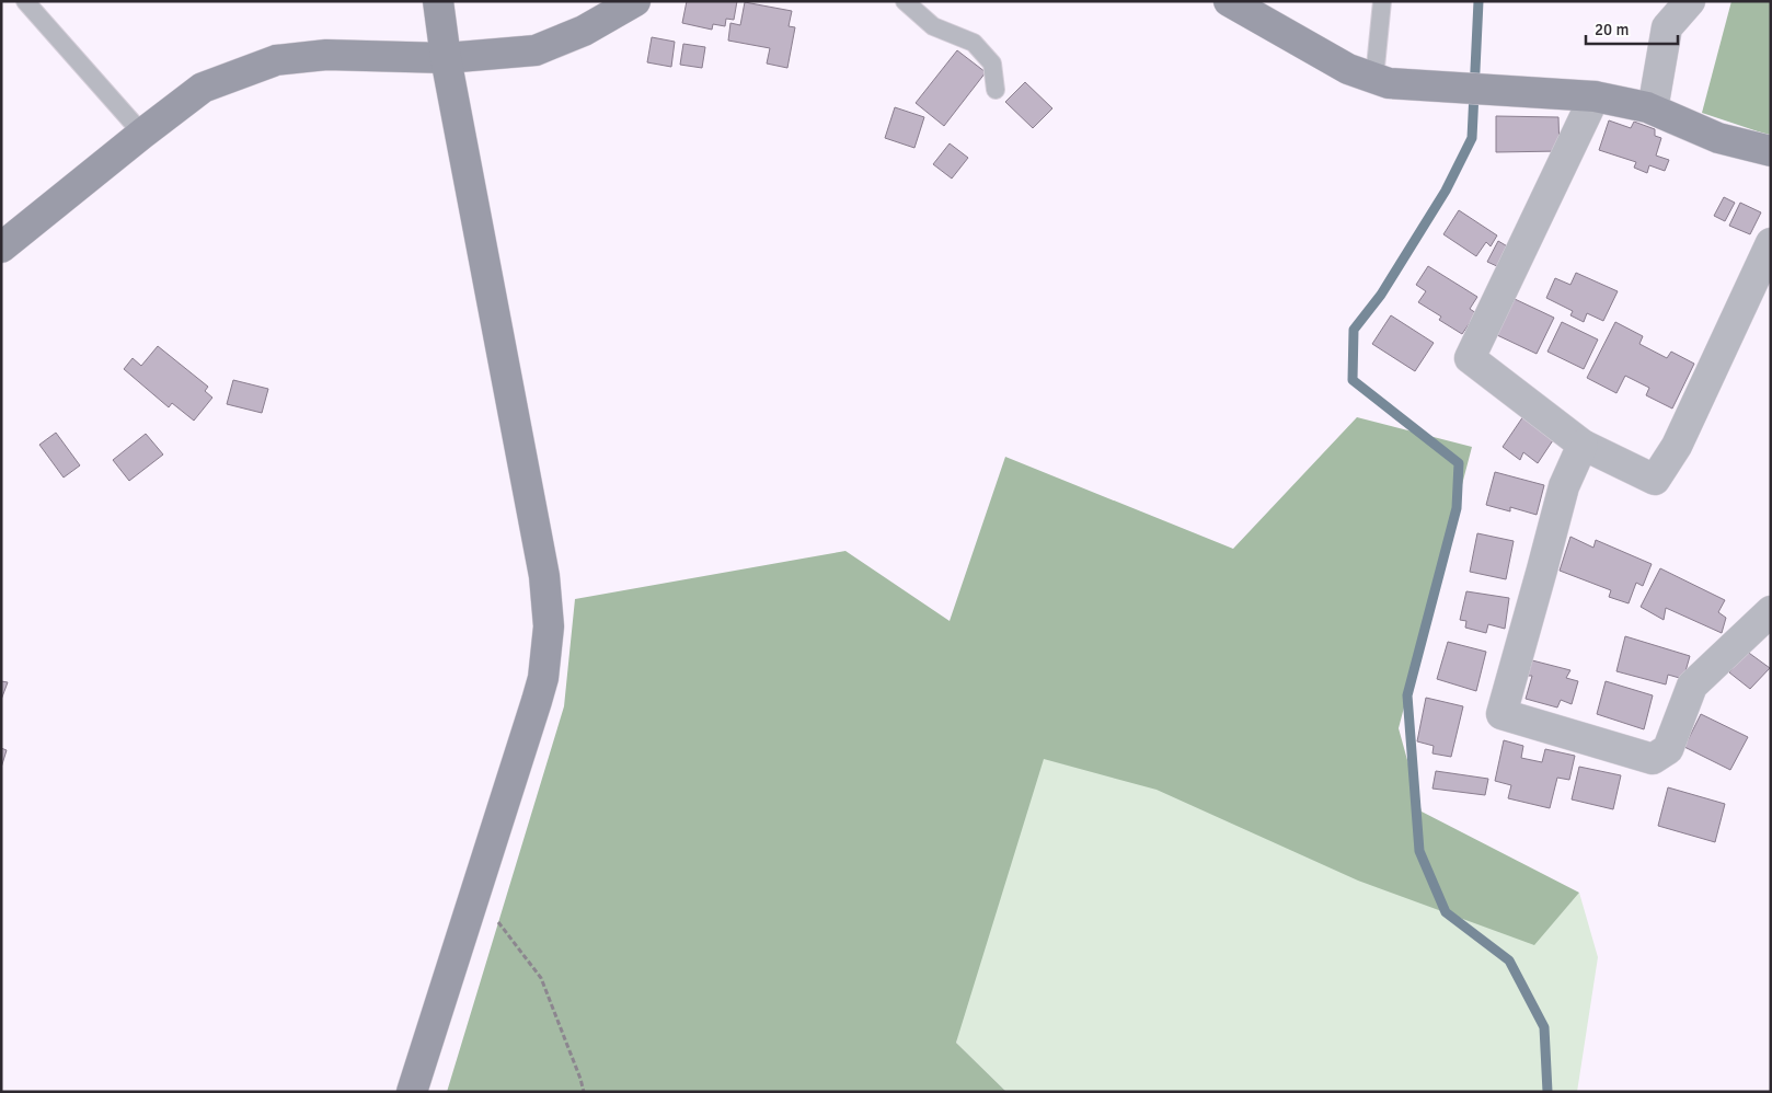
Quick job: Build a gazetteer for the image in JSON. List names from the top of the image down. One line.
{"scale_bar":"20 m"}
